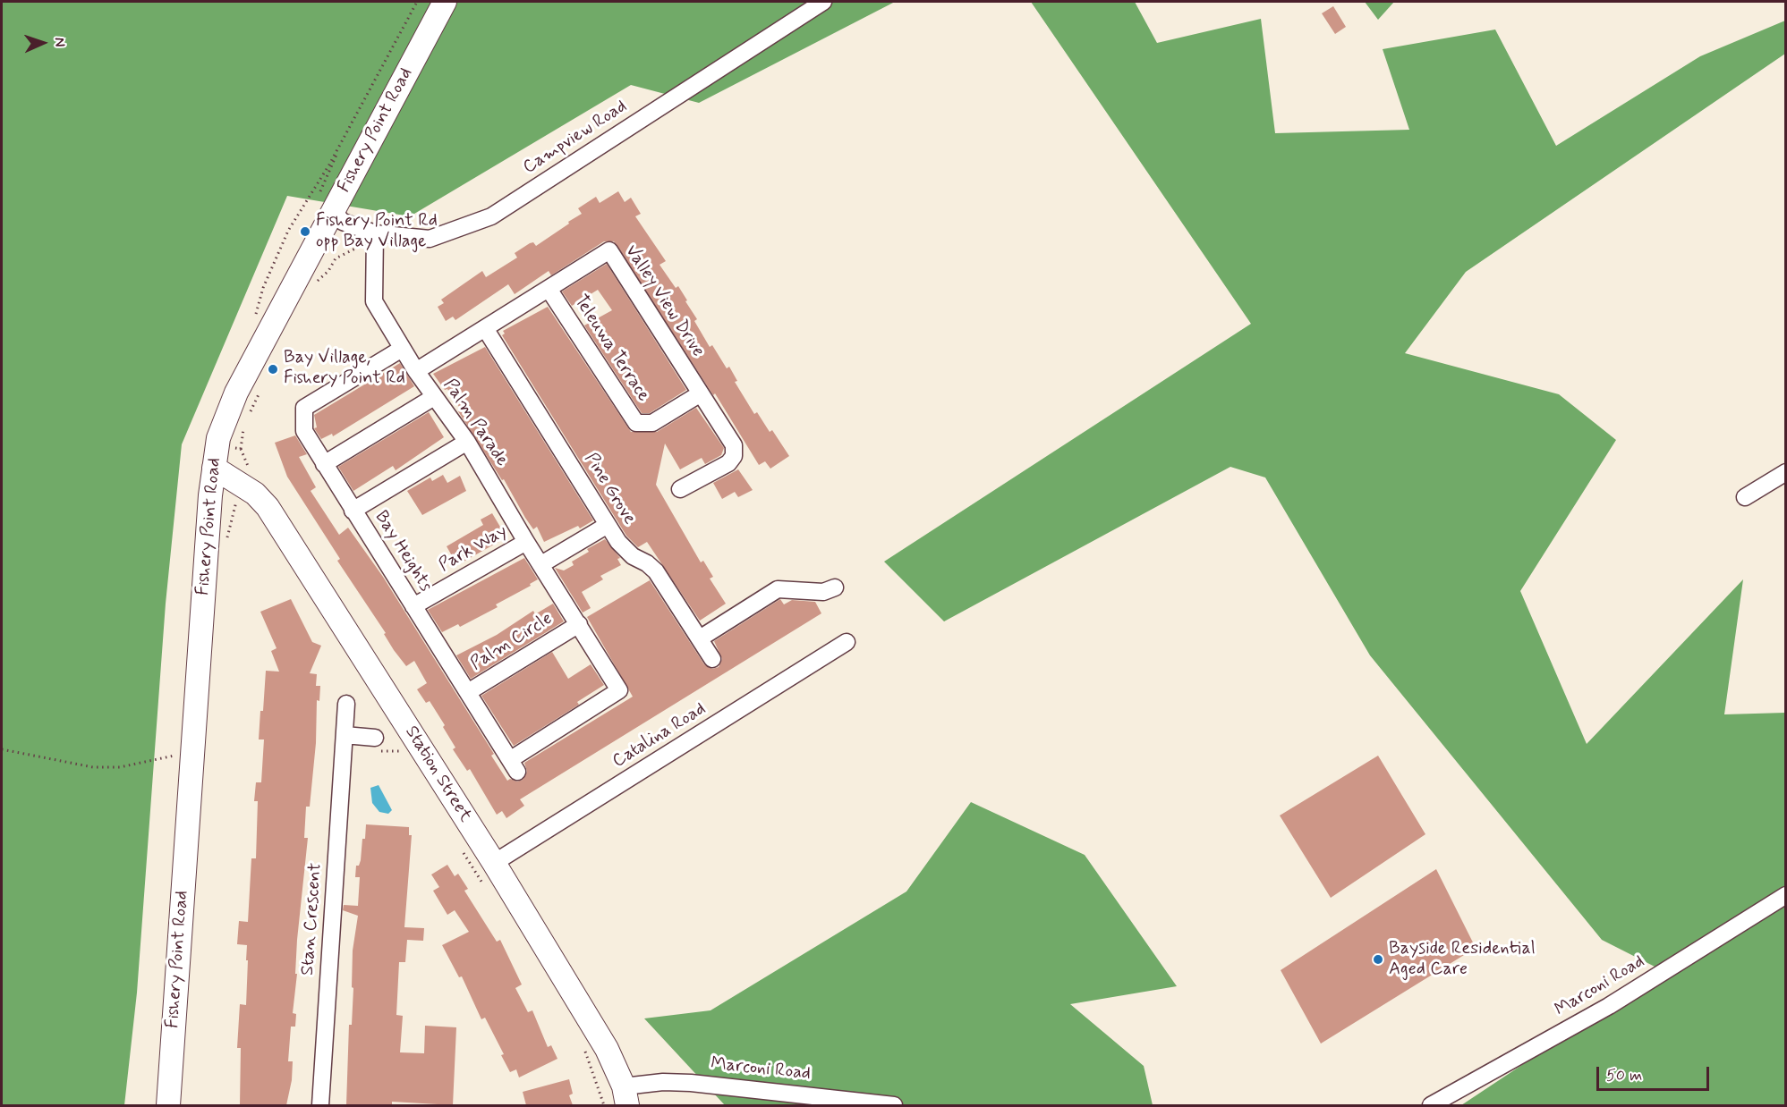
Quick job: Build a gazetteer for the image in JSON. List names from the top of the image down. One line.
{"streets":{"main road":["Fishery Point Road","Station Street"],"street":["Campview Road","Valley View Drive","Teleuwa Terrace","Palm Parade","Pine Grove","Park Way","Bay Heights","Palm Circle","Catalina Road","Stan Crescent","Marconi Road"]},"crossings":[["Fishery Point Road","Campview Road"],["Fishery Point Road","Station Street"],["Campview Road","Palm Parade"],["Valley View Drive","Teleuwa Terrace"],["Valley View Drive","Palm Parade"],["Valley View Drive","Pine Grove"],["Palm Parade","Park Way"],["Palm Parade","Bay Heights"],["Palm Parade","Palm Circle"],["Park Way","Bay Heights"],["Bay Heights","Palm Circle"],["Catalina Road","Station Street"],["Station Street","Marconi Road"]],"places":["Fishery Point Rd opp Bay Village","Bay Village, Fishery Point Rd","Bayside Residential Aged Care"],"scale_bar":"50 m","north":"right"}
